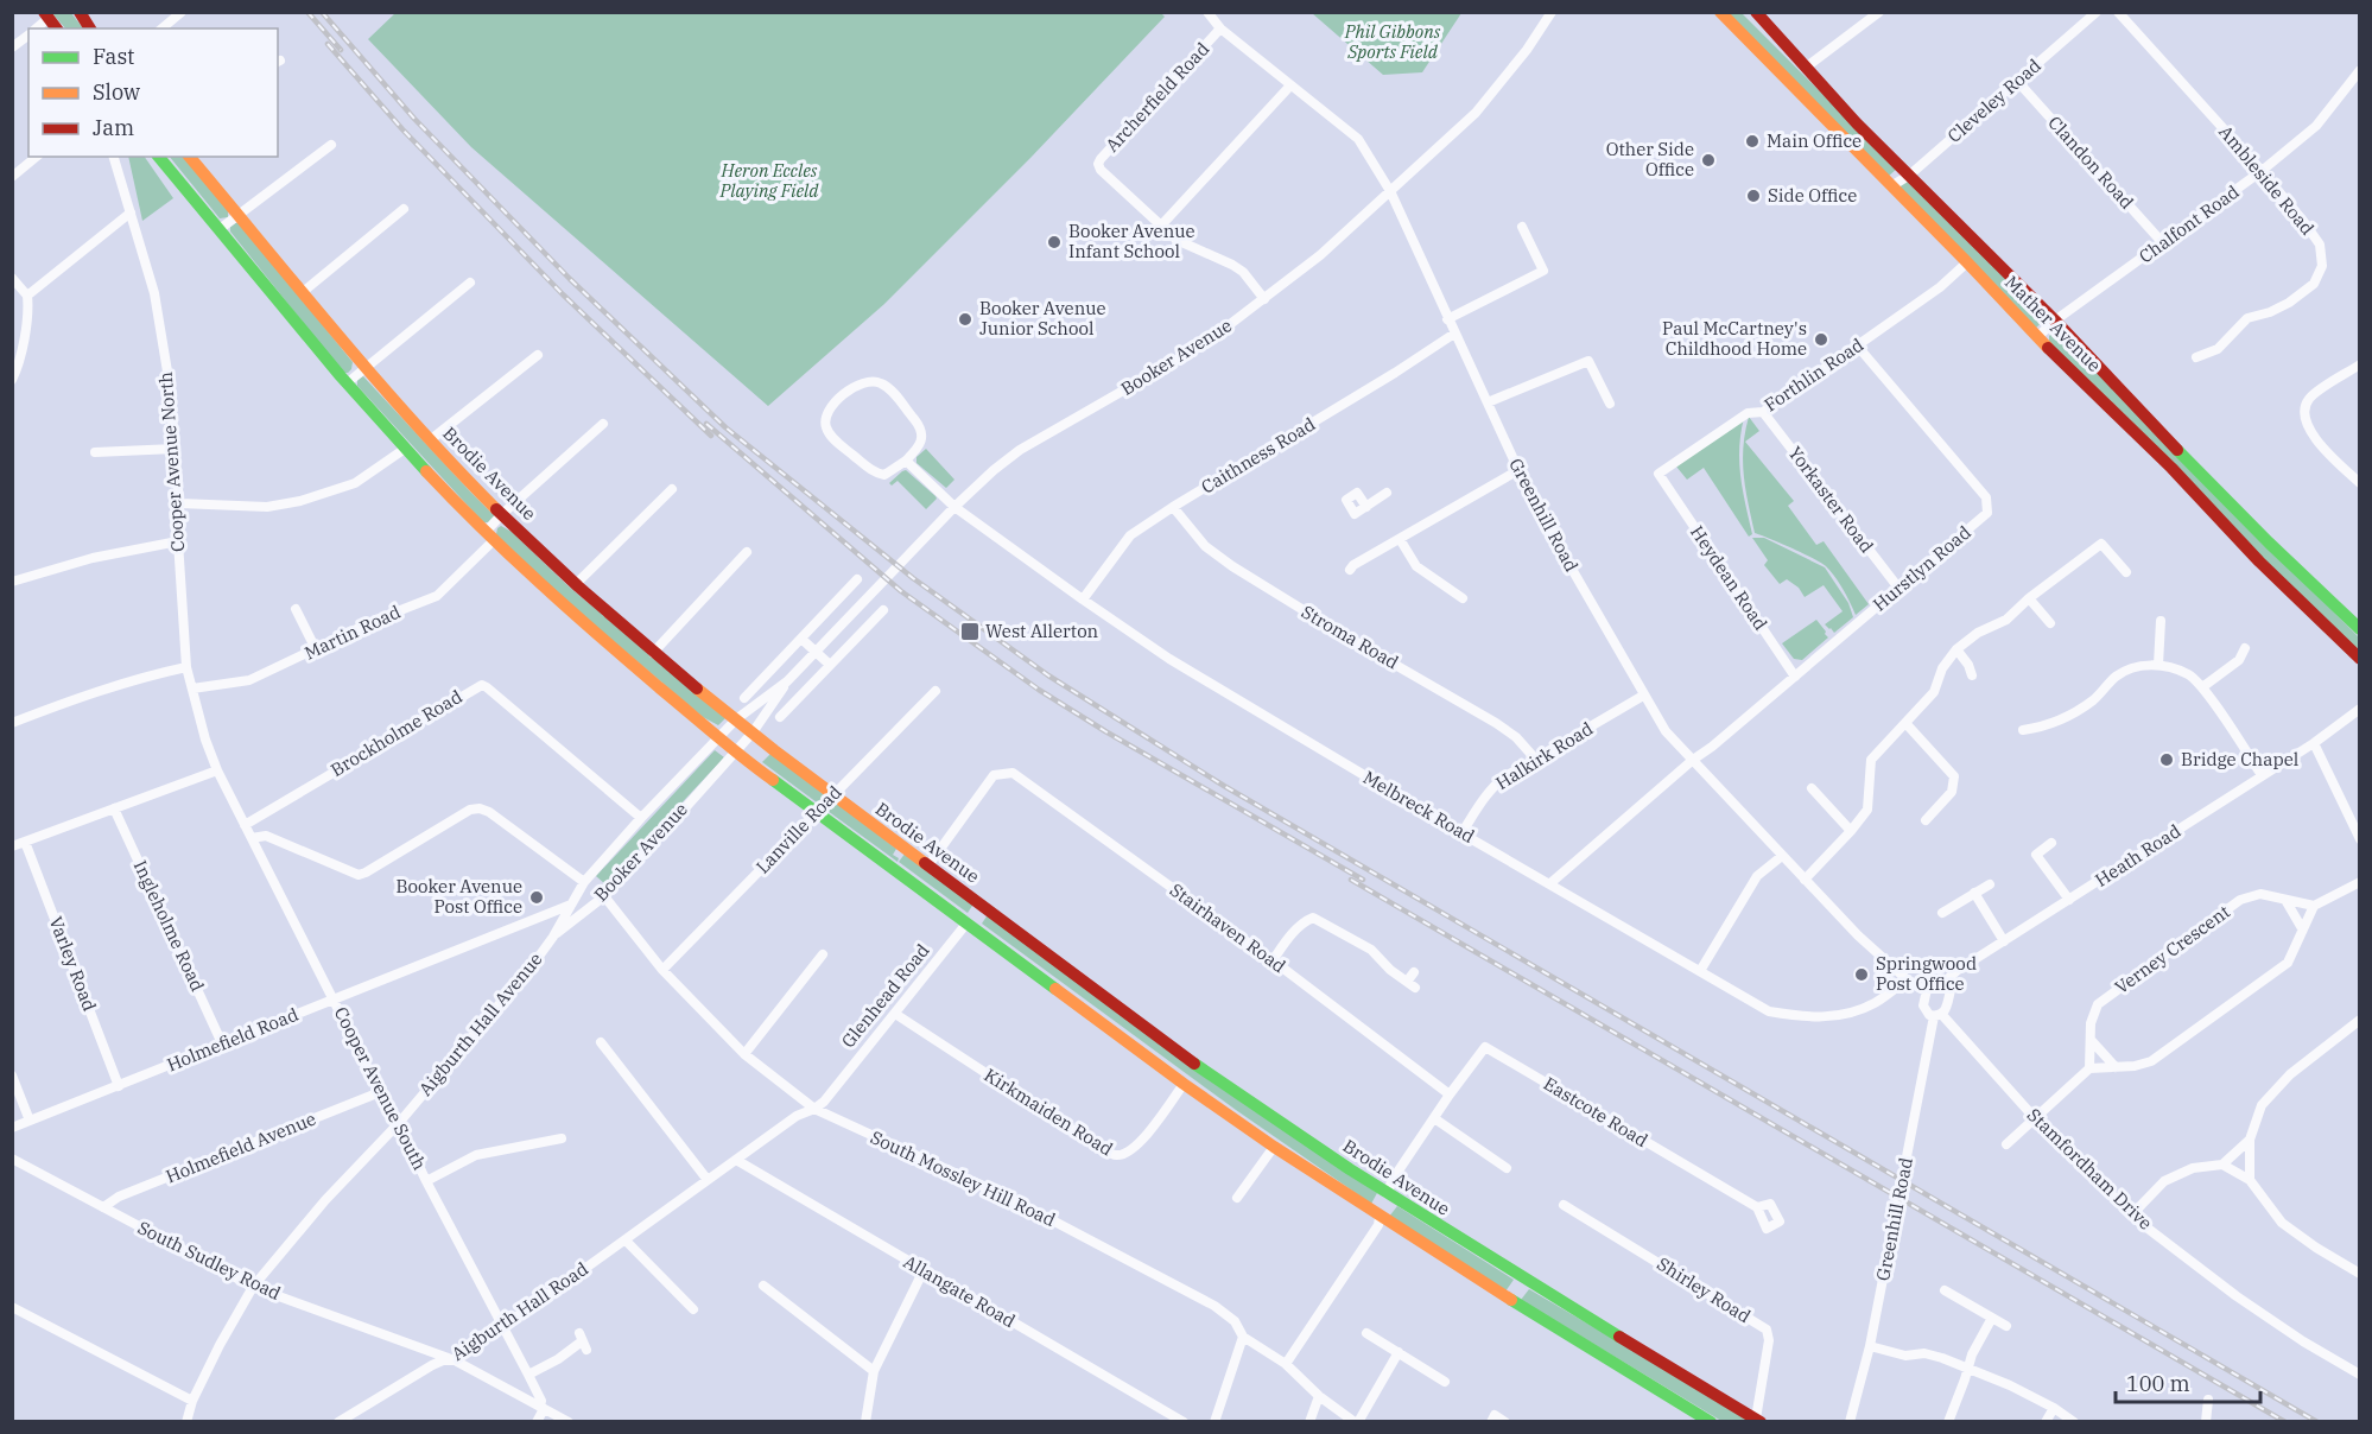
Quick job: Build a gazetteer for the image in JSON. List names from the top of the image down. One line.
{"streets":{"street":["Archerfield Road","Cleveley Road","Clandon Road","Ambleside Road","Chalfont Road","Mather Avenue","Booker Avenue","Forthlin Road","Caithness Road","Cooper Avenue North","Brodie Avenue","Yorkaster Road","Greenhill Road","Hurstlyn Road","Heydean Road","Martin Road","Stroma Road","Brockholme Road","Halkirk Road","Melbreck Road","Lanville Road","Heath Road","Ingleholme Road","Stairhaven Road","Verney Crescent","Varley Road","Glenhead Road","Aigburth Hall Avenue","Holmefield Road","Cooper Avenue South","Kirkmaiden Road","Eastcote Road","Holmefield Avenue","Stamfordham Drive","South Mossley Hill Road","South Sudley Road","Shirley Road","Allangate Road","Aigburth Hall Road"]},"crossings":[["Archerfield Road","Booker Avenue"],["Archerfield Road","Greenhill Road"],["Cleveley Road","Clandon Road"],["Cleveley Road","Mather Avenue"],["Clandon Road","Chalfont Road"],["Ambleside Road","Chalfont Road"],["Chalfont Road","Mather Avenue"],["Mather Avenue","Forthlin Road"],["Booker Avenue","Brodie Avenue"],["Booker Avenue","Greenhill Road"],["Booker Avenue","Brockholme Road"],["Booker Avenue","Melbreck Road"],["Booker Avenue","Aigburth Hall Avenue"],["Booker Avenue","Holmefield Road"],["Booker Avenue","South Mossley Hill Road"],["Forthlin Road","Yorkaster Road"],["Forthlin Road","Hurstlyn Road"],["Forthlin Road","Heydean Road"],["Caithness Road","Greenhill Road"],["Caithness Road","Stroma Road"],["Caithness Road","Melbreck Road"],["Cooper Avenue North","Martin Road"],["Cooper Avenue North","Cooper Avenue South"],["Brodie Avenue","Martin Road"],["Brodie Avenue","Lanville Road"],["Brodie Avenue","Stairhaven Road"],["Brodie Avenue","Glenhead Road"],["Brodie Avenue","Shirley Road"],["Yorkaster Road","Hurstlyn Road"],["Greenhill Road","Hurstlyn Road"],["Greenhill Road","Halkirk Road"],["Greenhill Road","Melbreck Road"],["Greenhill Road","Heath Road"],["Greenhill Road","Stamfordham Drive"],["Hurstlyn Road","Heydean Road"],["Hurstlyn Road","Melbreck Road"],["Stroma Road","Halkirk Road"],["Brockholme Road","Cooper Avenue South"],["Halkirk Road","Melbreck Road"],["Lanville Road","South Mossley Hill Road"],["Ingleholme Road","Holmefield Road"],["Stairhaven Road","Eastcote Road"],["Varley Road","Holmefield Road"],["Glenhead Road","Kirkmaiden Road"],["Glenhead Road","South Mossley Hill Road"],["Glenhead Road","Aigburth Hall Road"],["Aigburth Hall Avenue","Cooper Avenue South"],["Aigburth Hall Avenue","South Sudley Road"],["Holmefield Road","Cooper Avenue South"],["Cooper Avenue South","Holmefield Avenue"],["Cooper Avenue South","South Sudley Road"],["Cooper Avenue South","Aigburth Hall Road"],["Holmefield Avenue","South Sudley Road"],["South Mossley Hill Road","Aigburth Hall Road"],["South Sudley Road","Aigburth Hall Road"],["Allangate Road","Aigburth Hall Road"]],"parks":["Phil Gibbons Sports Field","Heron Eccles Playing Field"],"places":{"other":["Main Office","Other Side Office","Side Office","Booker Avenue Infant School","Booker Avenue Junior School","Paul McCartney's Childhood Home","Bridge Chapel","Booker Avenue Post Office","Springwood Post Office"],"transit":["West Allerton"]},"legend":["Fast","Slow","Jam"],"scale_bar":"100 m"}
